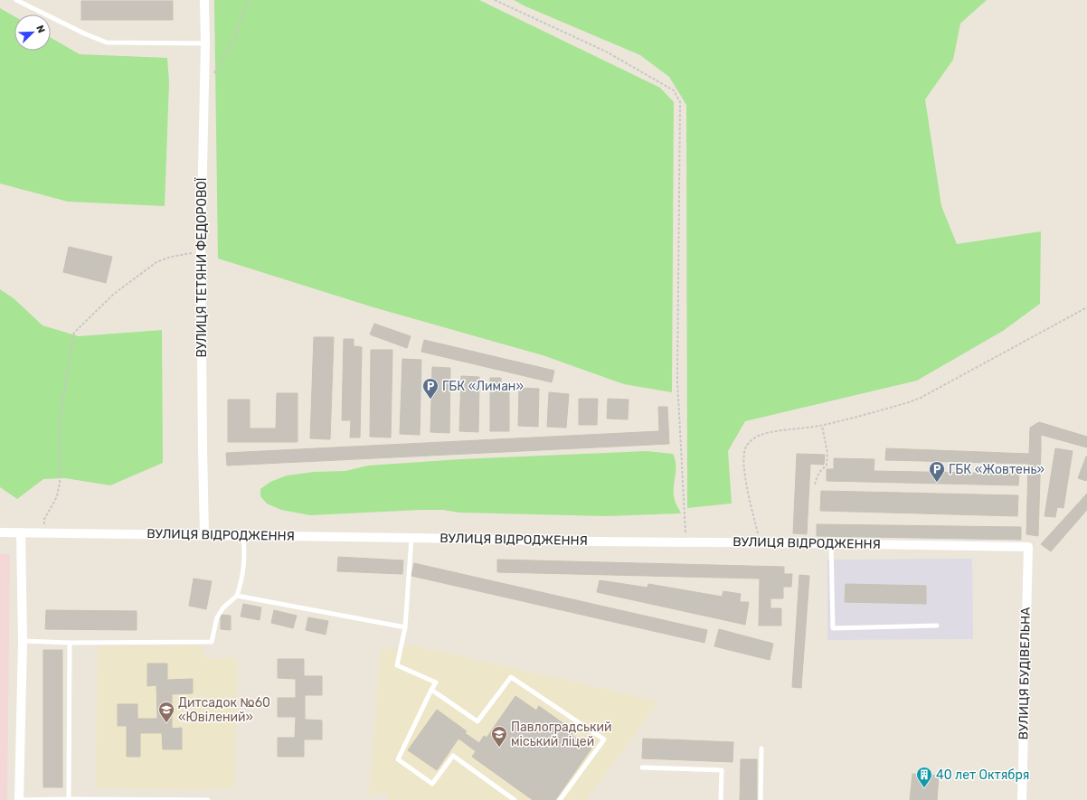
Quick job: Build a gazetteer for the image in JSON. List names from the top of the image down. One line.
{"streets":{"street":["ВУЛИЦЯ ТЕТЯНИ ФЕДОРОВОЇ","ВУЛИЦЯ ВІДРОДЖЕННЯ","ВУЛИЦЯ БУДІВЕЛЬНА"]},"crossings":[["ВУЛИЦЯ ТЕТЯНИ ФЕДОРОВОЇ","ВУЛИЦЯ ВІДРОДЖЕННЯ"],["ВУЛИЦЯ ВІДРОДЖЕННЯ","ВУЛИЦЯ БУДІВЕЛЬНА"]],"places":{"parking":["ГБК «Лиман»","ГБК «Жовтень»"],"school or university":["Дитсадок №60 «Ювілений»","Павлоградський міський ліцей"],"building":["40 лет Октября"]},"north":"top right"}
